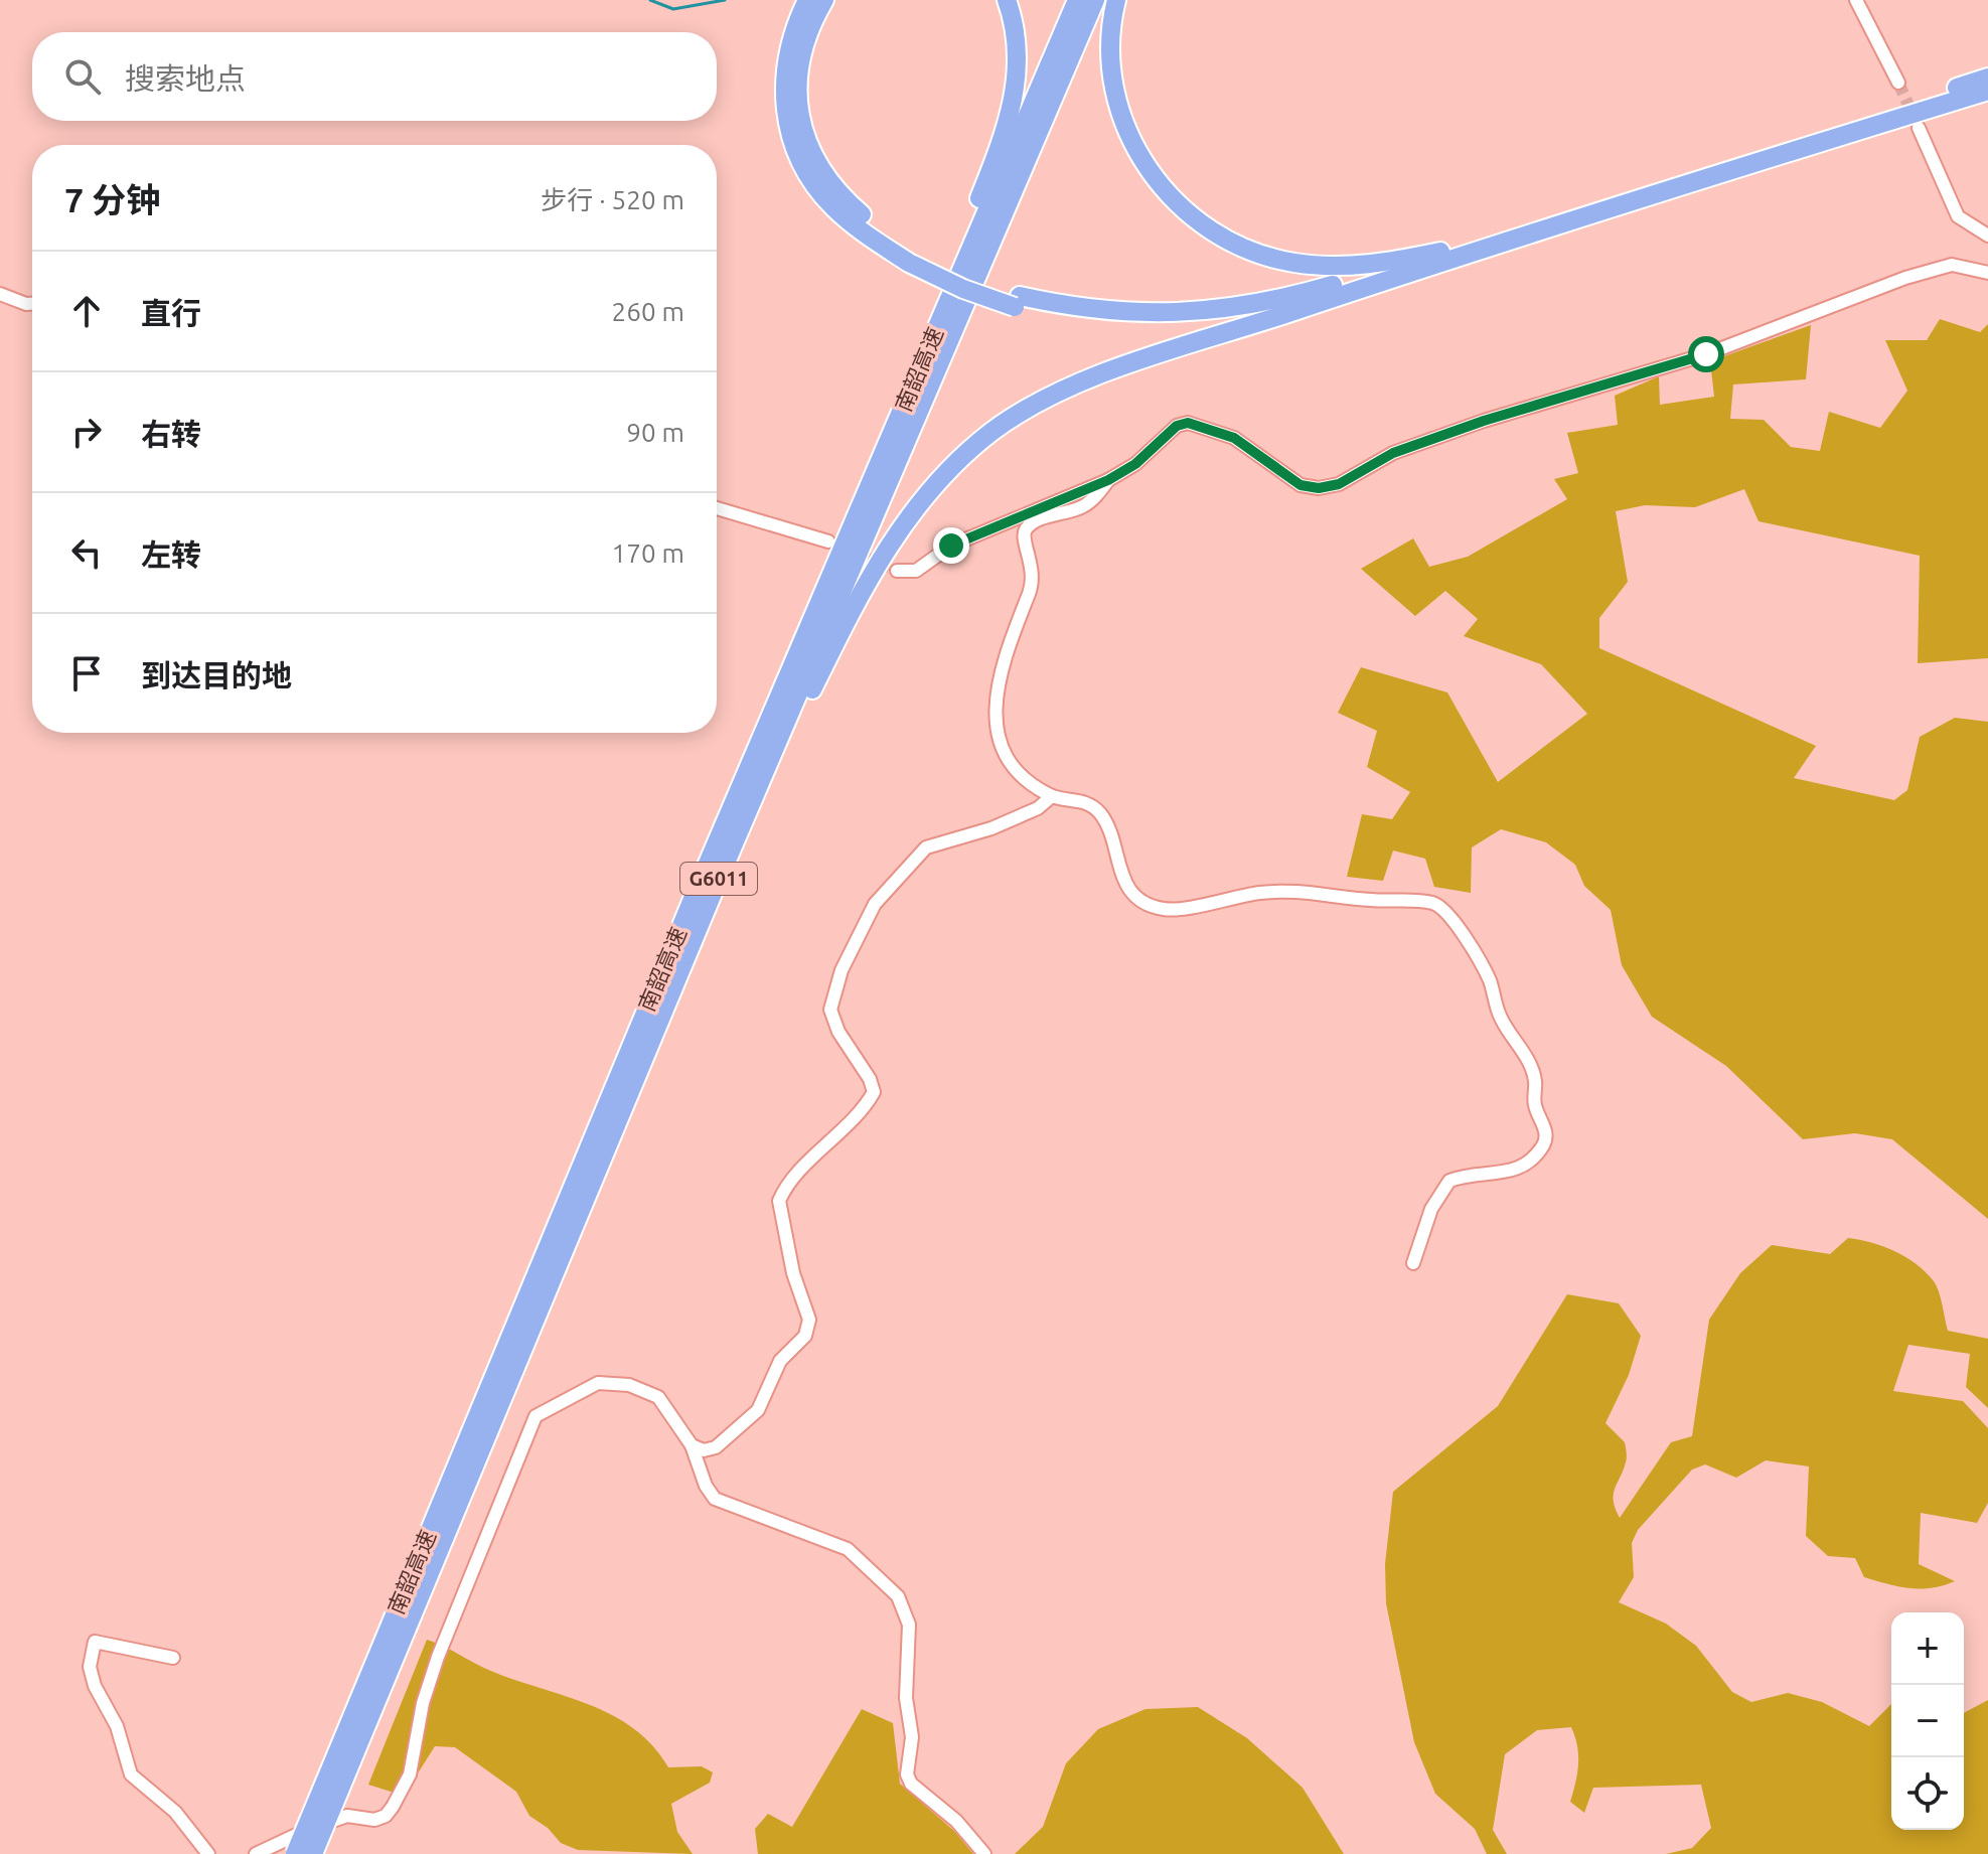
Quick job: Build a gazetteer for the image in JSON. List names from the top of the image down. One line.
{"streets":{"highway":["南韶高速","G6011"]},"page":{"search":"搜索地点","heading":["7 分钟","步行 · 520 m"],"list":[["直行","260 m"],["右转","90 m"],["左转","170 m"],"到达目的地"],"map_buttons":["+","−"]}}
